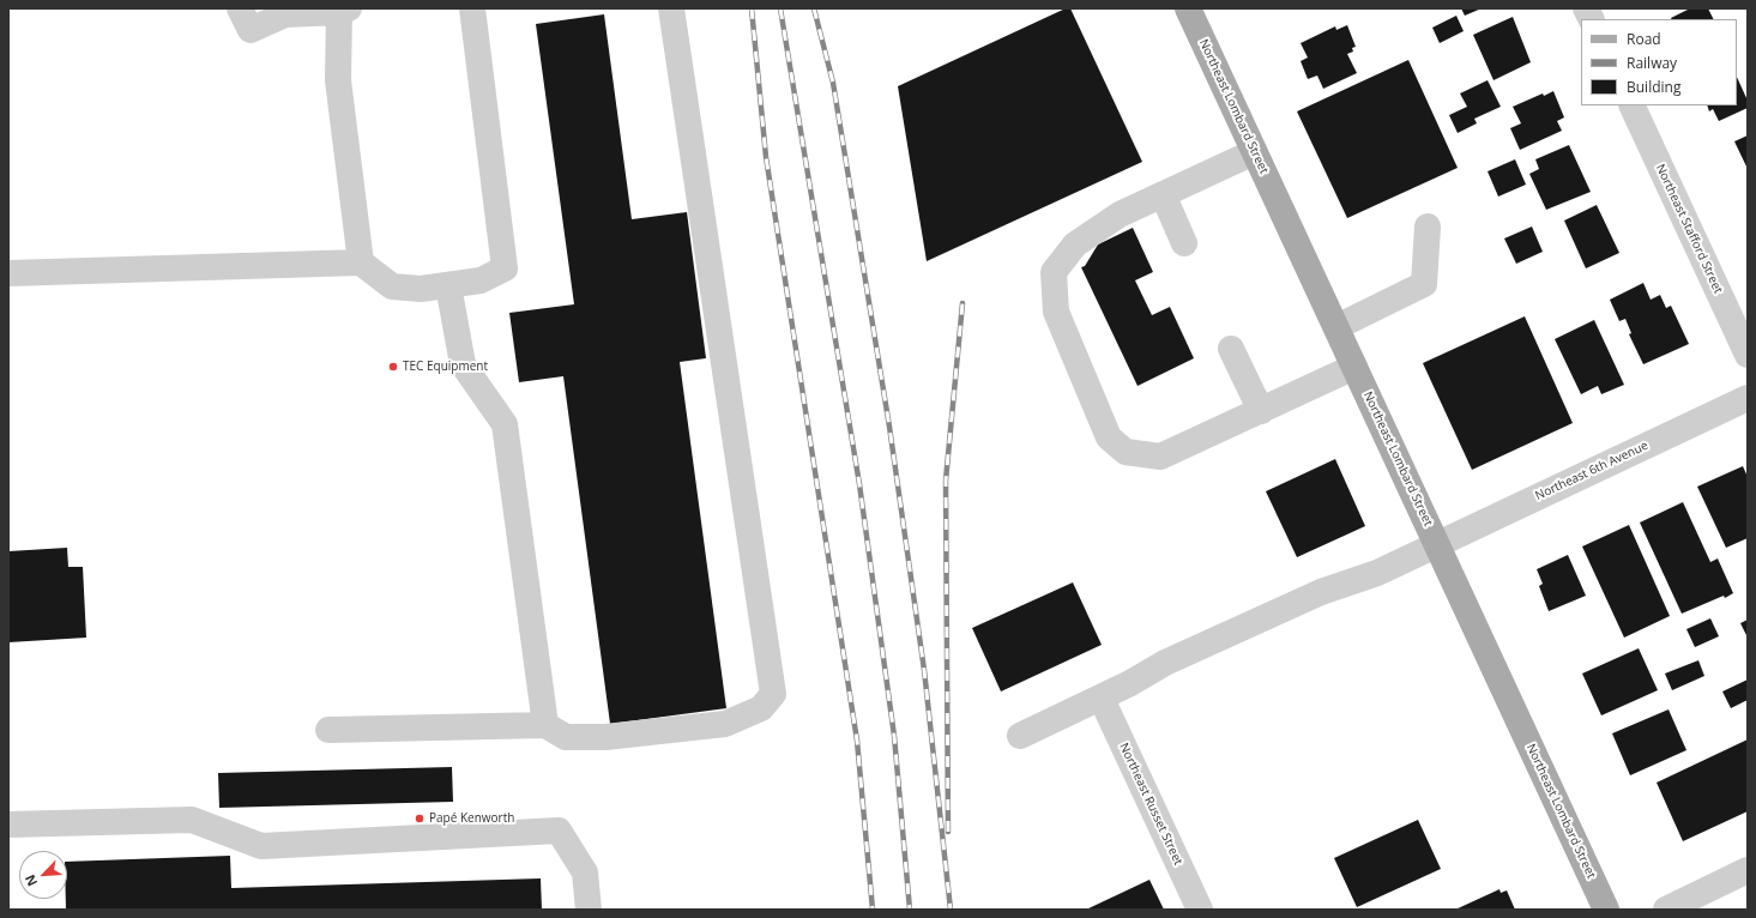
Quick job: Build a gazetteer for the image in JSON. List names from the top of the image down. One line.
{"streets":{"main road":["Northeast Lombard Street"],"street":["Northeast Stafford Street","Northeast 6th Avenue","Northeast Russet Street"]},"crossings":[["Northeast Lombard Street","Northeast 6th Avenue"],["Northeast 6th Avenue","Northeast Russet Street"]],"places":["TEC Equipment","Papé Kenworth"],"legend":["Road","Railway","Building"],"north":"bottom left"}
